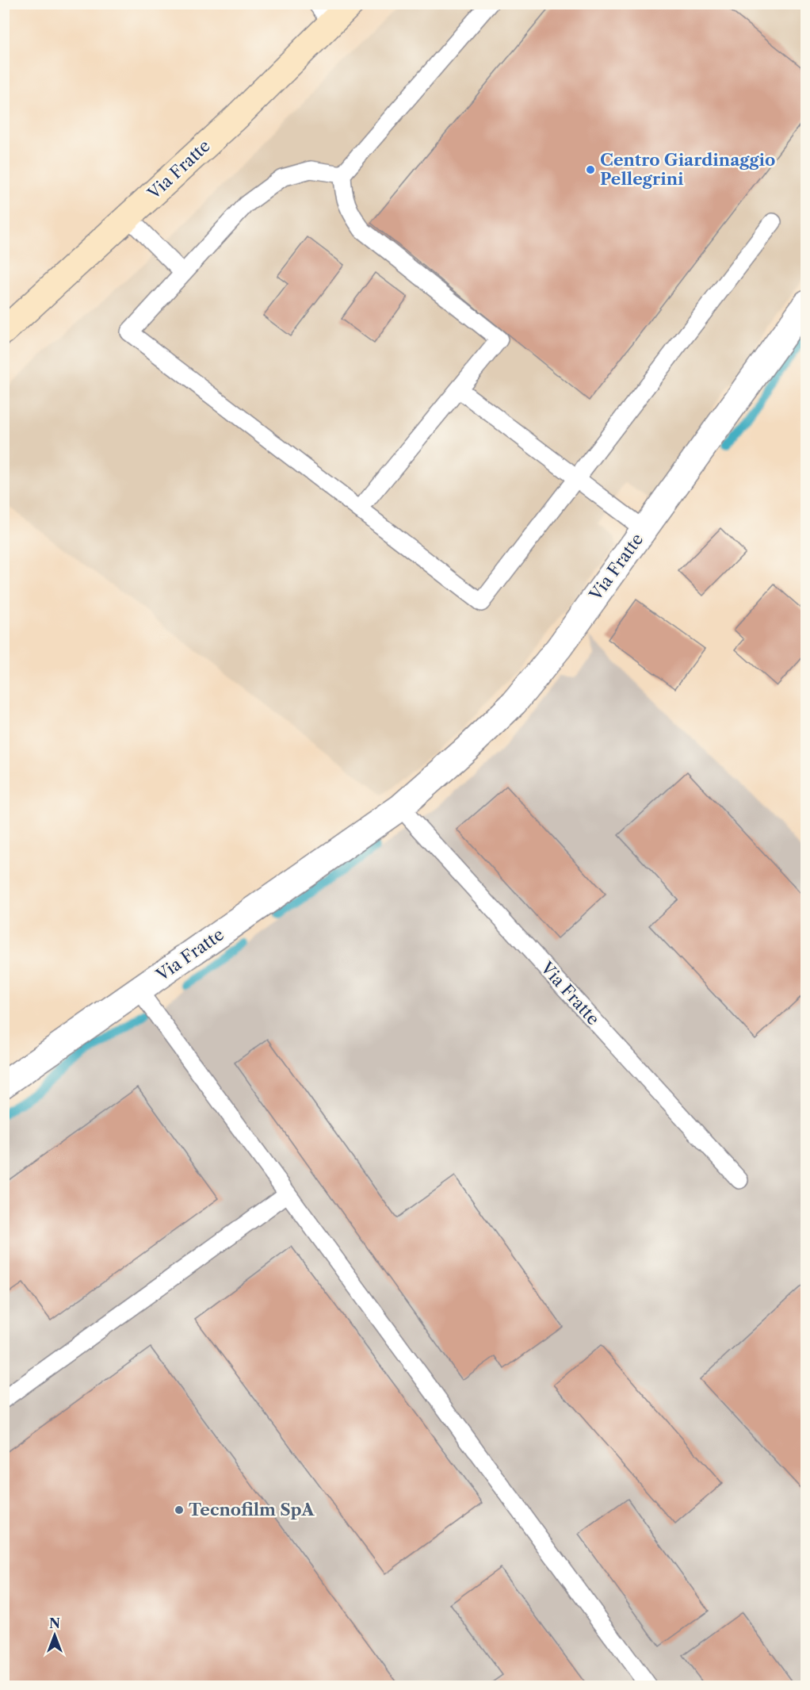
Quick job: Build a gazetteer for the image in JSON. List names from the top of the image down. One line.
{"streets":{"main road":["Via Fratte"]},"places":["Centro Giardinaggio Pellegrini","Tecnofilm SpA"],"north":"top"}
